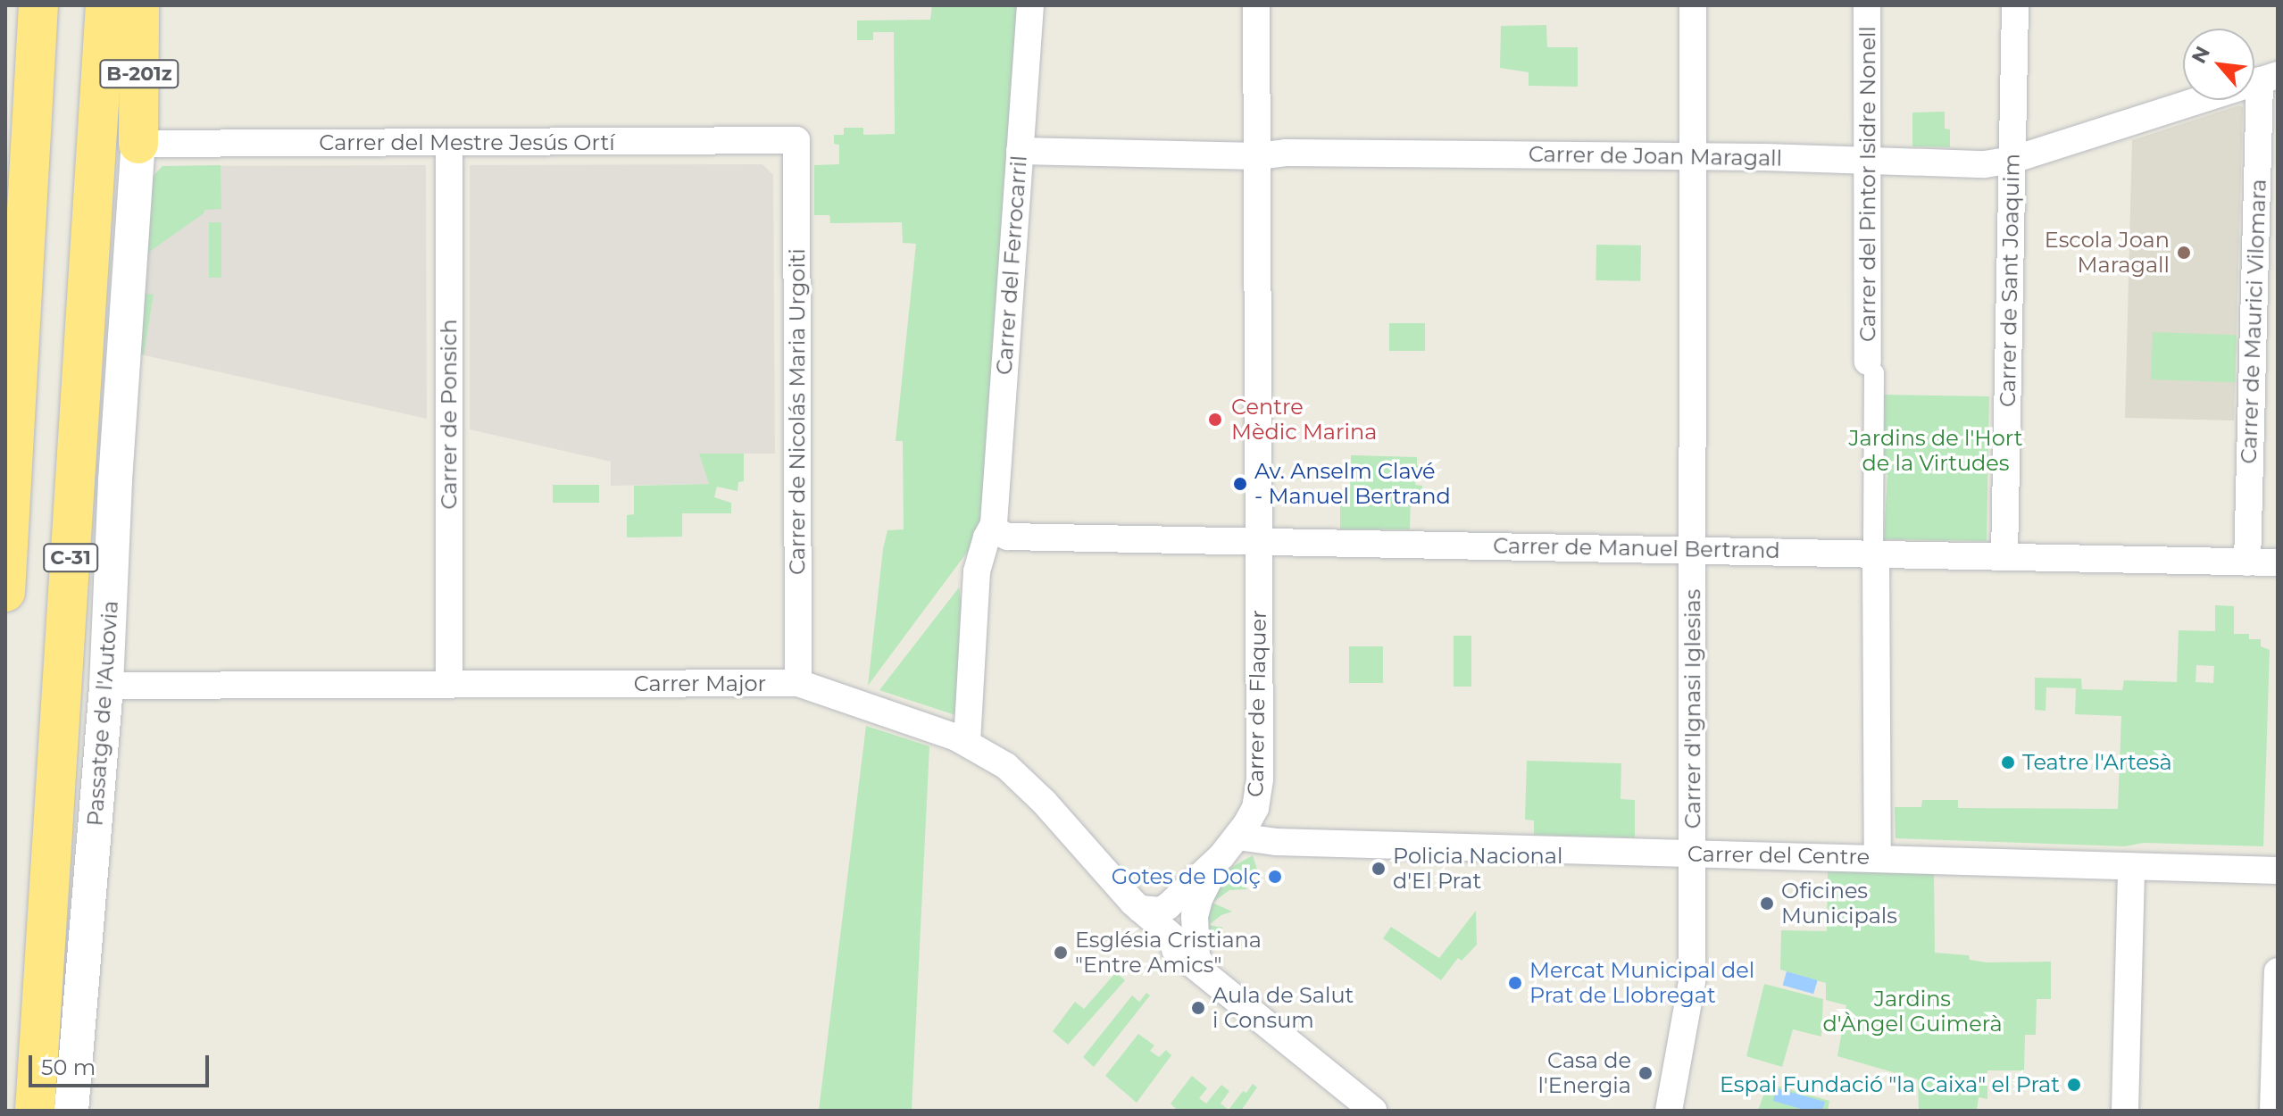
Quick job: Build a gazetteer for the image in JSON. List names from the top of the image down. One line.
{"streets":{"highway":["B-201z","C-31"],"street":["Carrer del Mestre Jesús Ortí","Carrer de Joan Maragall","Carrer del Pintor Isidre Nonell","Carrer del Ferrocarril","Carrer de Sant Joaquim","Carrer de Maurici Vilomara","Carrer de Nicolás Maria Urgoiti","Carrer de Ponsich","Carrer de Manuel Bertrand","Carrer Major","Carrer de Flaquer","Carrer d'Ignasi Iglesias","Passatge de l'Autovia","Carrer del Centre"]},"crossings":[["B-201z","Carrer del Mestre Jesús Ortí"],["B-201z","Passatge de l'Autovia"],["Carrer del Mestre Jesús Ortí","Carrer de Nicolás Maria Urgoiti"],["Carrer del Mestre Jesús Ortí","Carrer de Ponsich"],["Carrer del Mestre Jesús Ortí","Passatge de l'Autovia"],["Carrer de Joan Maragall","Carrer del Pintor Isidre Nonell"],["Carrer de Joan Maragall","Carrer del Ferrocarril"],["Carrer de Joan Maragall","Carrer de Sant Joaquim"],["Carrer de Joan Maragall","Carrer de Maurici Vilomara"],["Carrer de Joan Maragall","Carrer de Flaquer"],["Carrer de Joan Maragall","Carrer d'Ignasi Iglesias"],["Carrer del Pintor Isidre Nonell","Carrer de Manuel Bertrand"],["Carrer del Pintor Isidre Nonell","Carrer del Centre"],["Carrer del Ferrocarril","Carrer de Manuel Bertrand"],["Carrer del Ferrocarril","Carrer Major"],["Carrer de Sant Joaquim","Carrer de Manuel Bertrand"],["Carrer de Maurici Vilomara","Carrer de Manuel Bertrand"],["Carrer de Nicolás Maria Urgoiti","Carrer Major"],["Carrer de Ponsich","Carrer Major"],["Carrer de Manuel Bertrand","Carrer de Flaquer"],["Carrer de Manuel Bertrand","Carrer d'Ignasi Iglesias"],["Carrer Major","Passatge de l'Autovia"],["Carrer de Flaquer","Carrer del Centre"],["Carrer d'Ignasi Iglesias","Carrer del Centre"]],"parks":["Jardins de l'Hort de la Virtudes","Jardins d'Àngel Guimerà"],"places":["Escola Joan Maragall","Centre Mèdic Marina","Av. Anselm Clavé - Manuel Bertrand","Teatre l'Artesà","Policia Nacional d'El Prat","Gotes de Dolç","Oficines Municipals","Església Cristiana \"Entre Amics\"","Mercat Municipal del Prat de Llobregat","Aula de Salut i Consum","Casa de l'Energia","Espai Fundació \"la Caixa\" el Prat"],"scale_bar":"50 m","north":"top left"}
